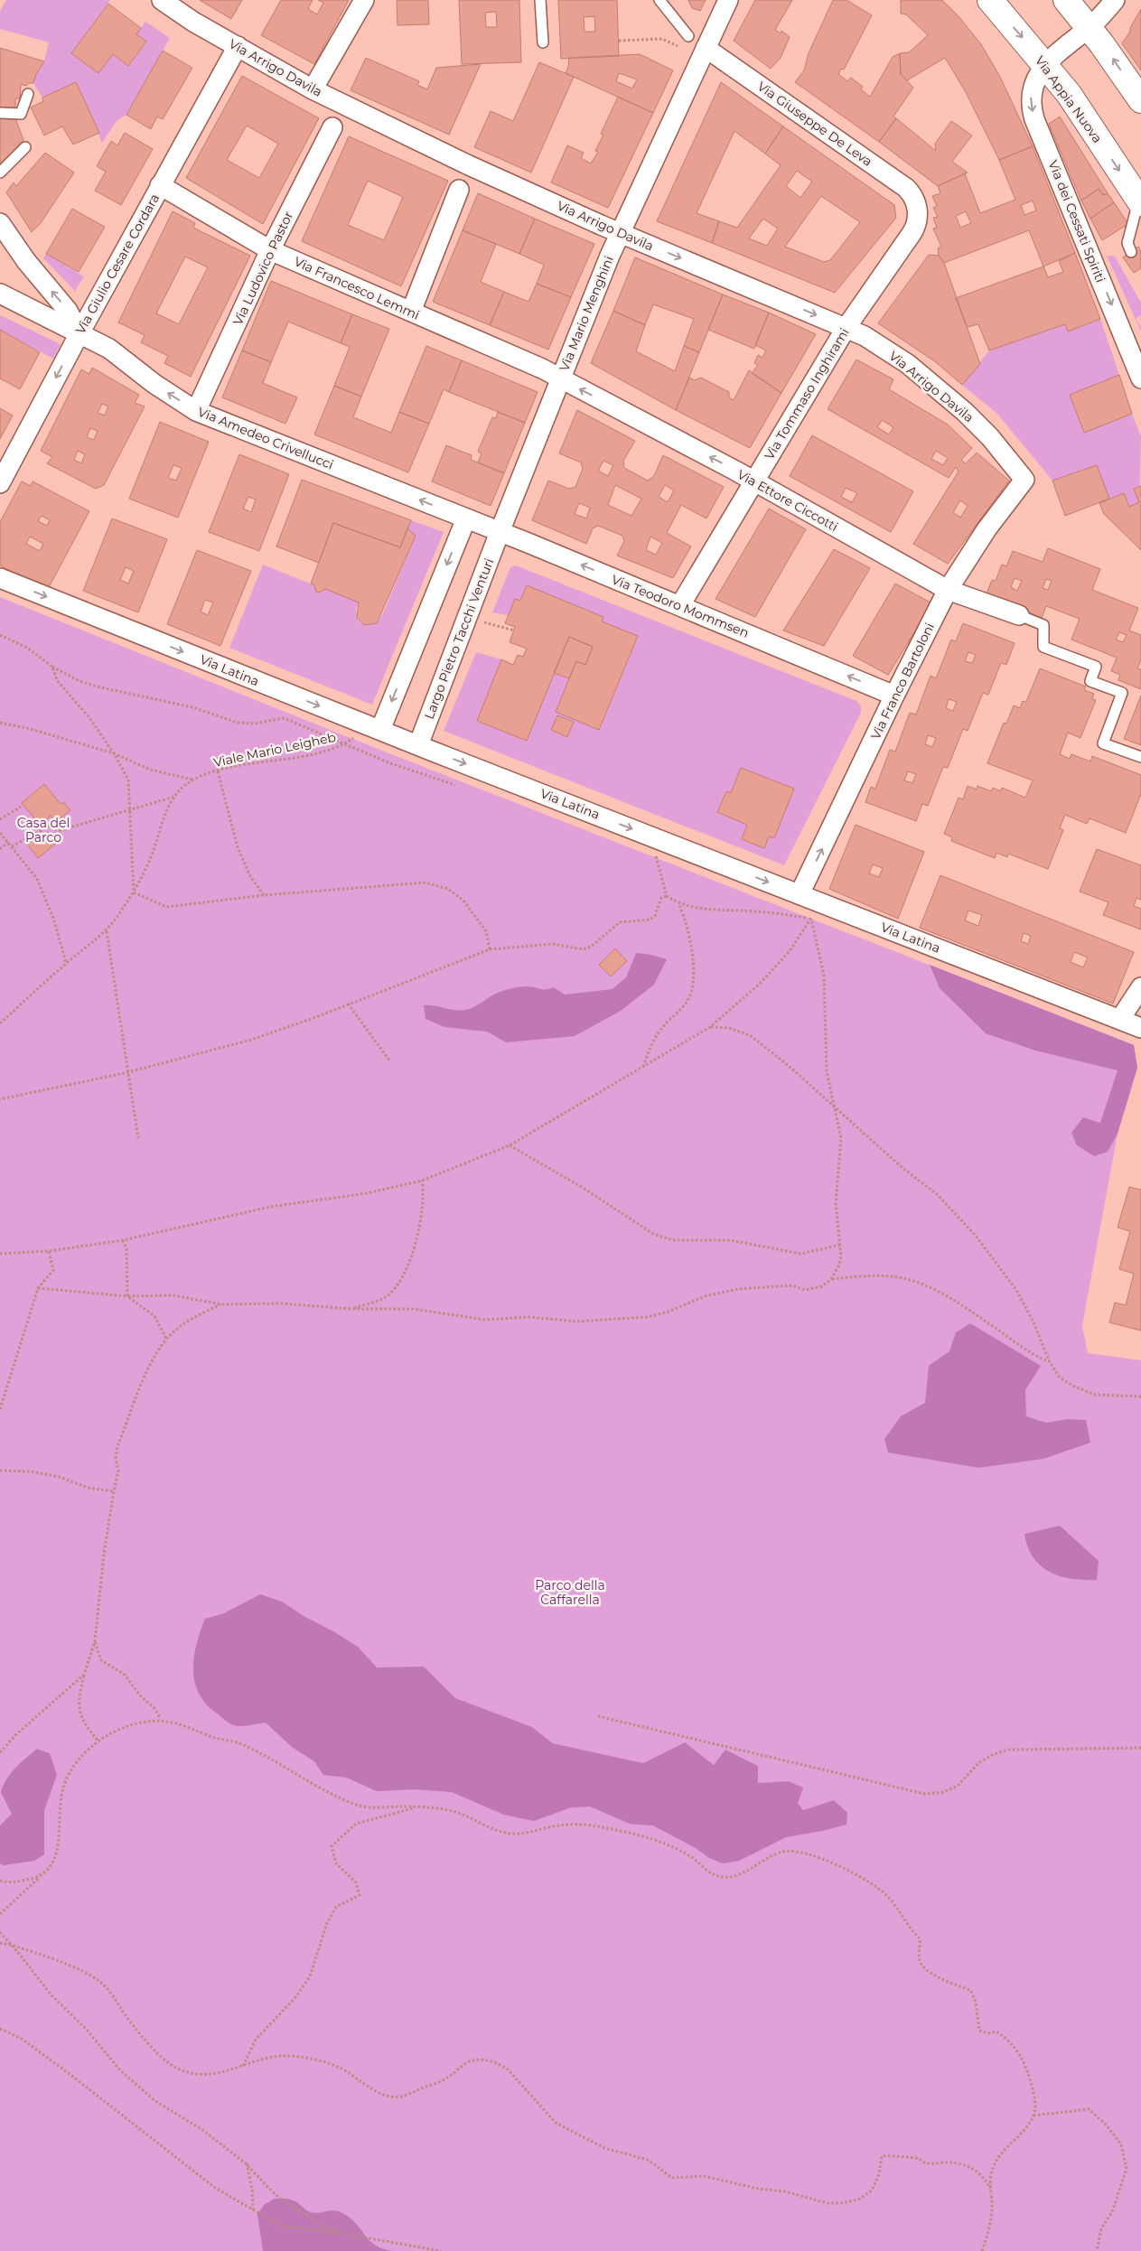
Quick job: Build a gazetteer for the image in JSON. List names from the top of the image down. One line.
{"streets":{"main road":["Via Appia Nuova"],"street":["Via Arrigo Davila","Via Giuseppe De Leva","Via dei Cessati Spiriti","Via Giulio Cesare Cordara","Via Ludovico Pastor","Via Francesco Lemmi","Via Mario Menghini","Via Tommaso Inghirami","Via Amedeo Crivellucci","Via Ettore Ciccotti","Via Teodoro Mommsen","Largo Pietro Tacchi Venturi","Via Latina","Via Franco Bartoloni"],"path":["Viale Mario Leigheb"]},"crossings":[["Via Arrigo Davila","Via Giulio Cesare Cordara"],["Via Arrigo Davila","Via Mario Menghini"],["Via Arrigo Davila","Via Tommaso Inghirami"],["Via Arrigo Davila","Via Franco Bartoloni"],["Via Appia Nuova","Via dei Cessati Spiriti"],["Via Giuseppe De Leva","Via Mario Menghini"],["Via Giuseppe De Leva","Via Tommaso Inghirami"],["Via Giulio Cesare Cordara","Via Francesco Lemmi"],["Via Giulio Cesare Cordara","Via Amedeo Crivellucci"],["Via Ludovico Pastor","Via Francesco Lemmi"],["Via Ludovico Pastor","Via Amedeo Crivellucci"],["Via Francesco Lemmi","Via Mario Menghini"],["Via Francesco Lemmi","Via Ettore Ciccotti"],["Via Mario Menghini","Via Ettore Ciccotti"],["Via Mario Menghini","Via Teodoro Mommsen"],["Via Mario Menghini","Largo Pietro Tacchi Venturi"],["Via Tommaso Inghirami","Via Ettore Ciccotti"],["Via Tommaso Inghirami","Via Teodoro Mommsen"],["Via Amedeo Crivellucci","Via Teodoro Mommsen"],["Via Ettore Ciccotti","Via Franco Bartoloni"],["Via Teodoro Mommsen","Largo Pietro Tacchi Venturi"],["Via Teodoro Mommsen","Via Franco Bartoloni"],["Largo Pietro Tacchi Venturi","Via Latina"],["Via Latina","Via Franco Bartoloni"]],"one_way":["Via dei Cessati Spiriti","Via Amedeo Crivellucci","Via Ettore Ciccotti","Via Teodoro Mommsen","Via Latina","Via Franco Bartoloni"],"parks":["Casa del Parco","Parco della Caffarella"]}
